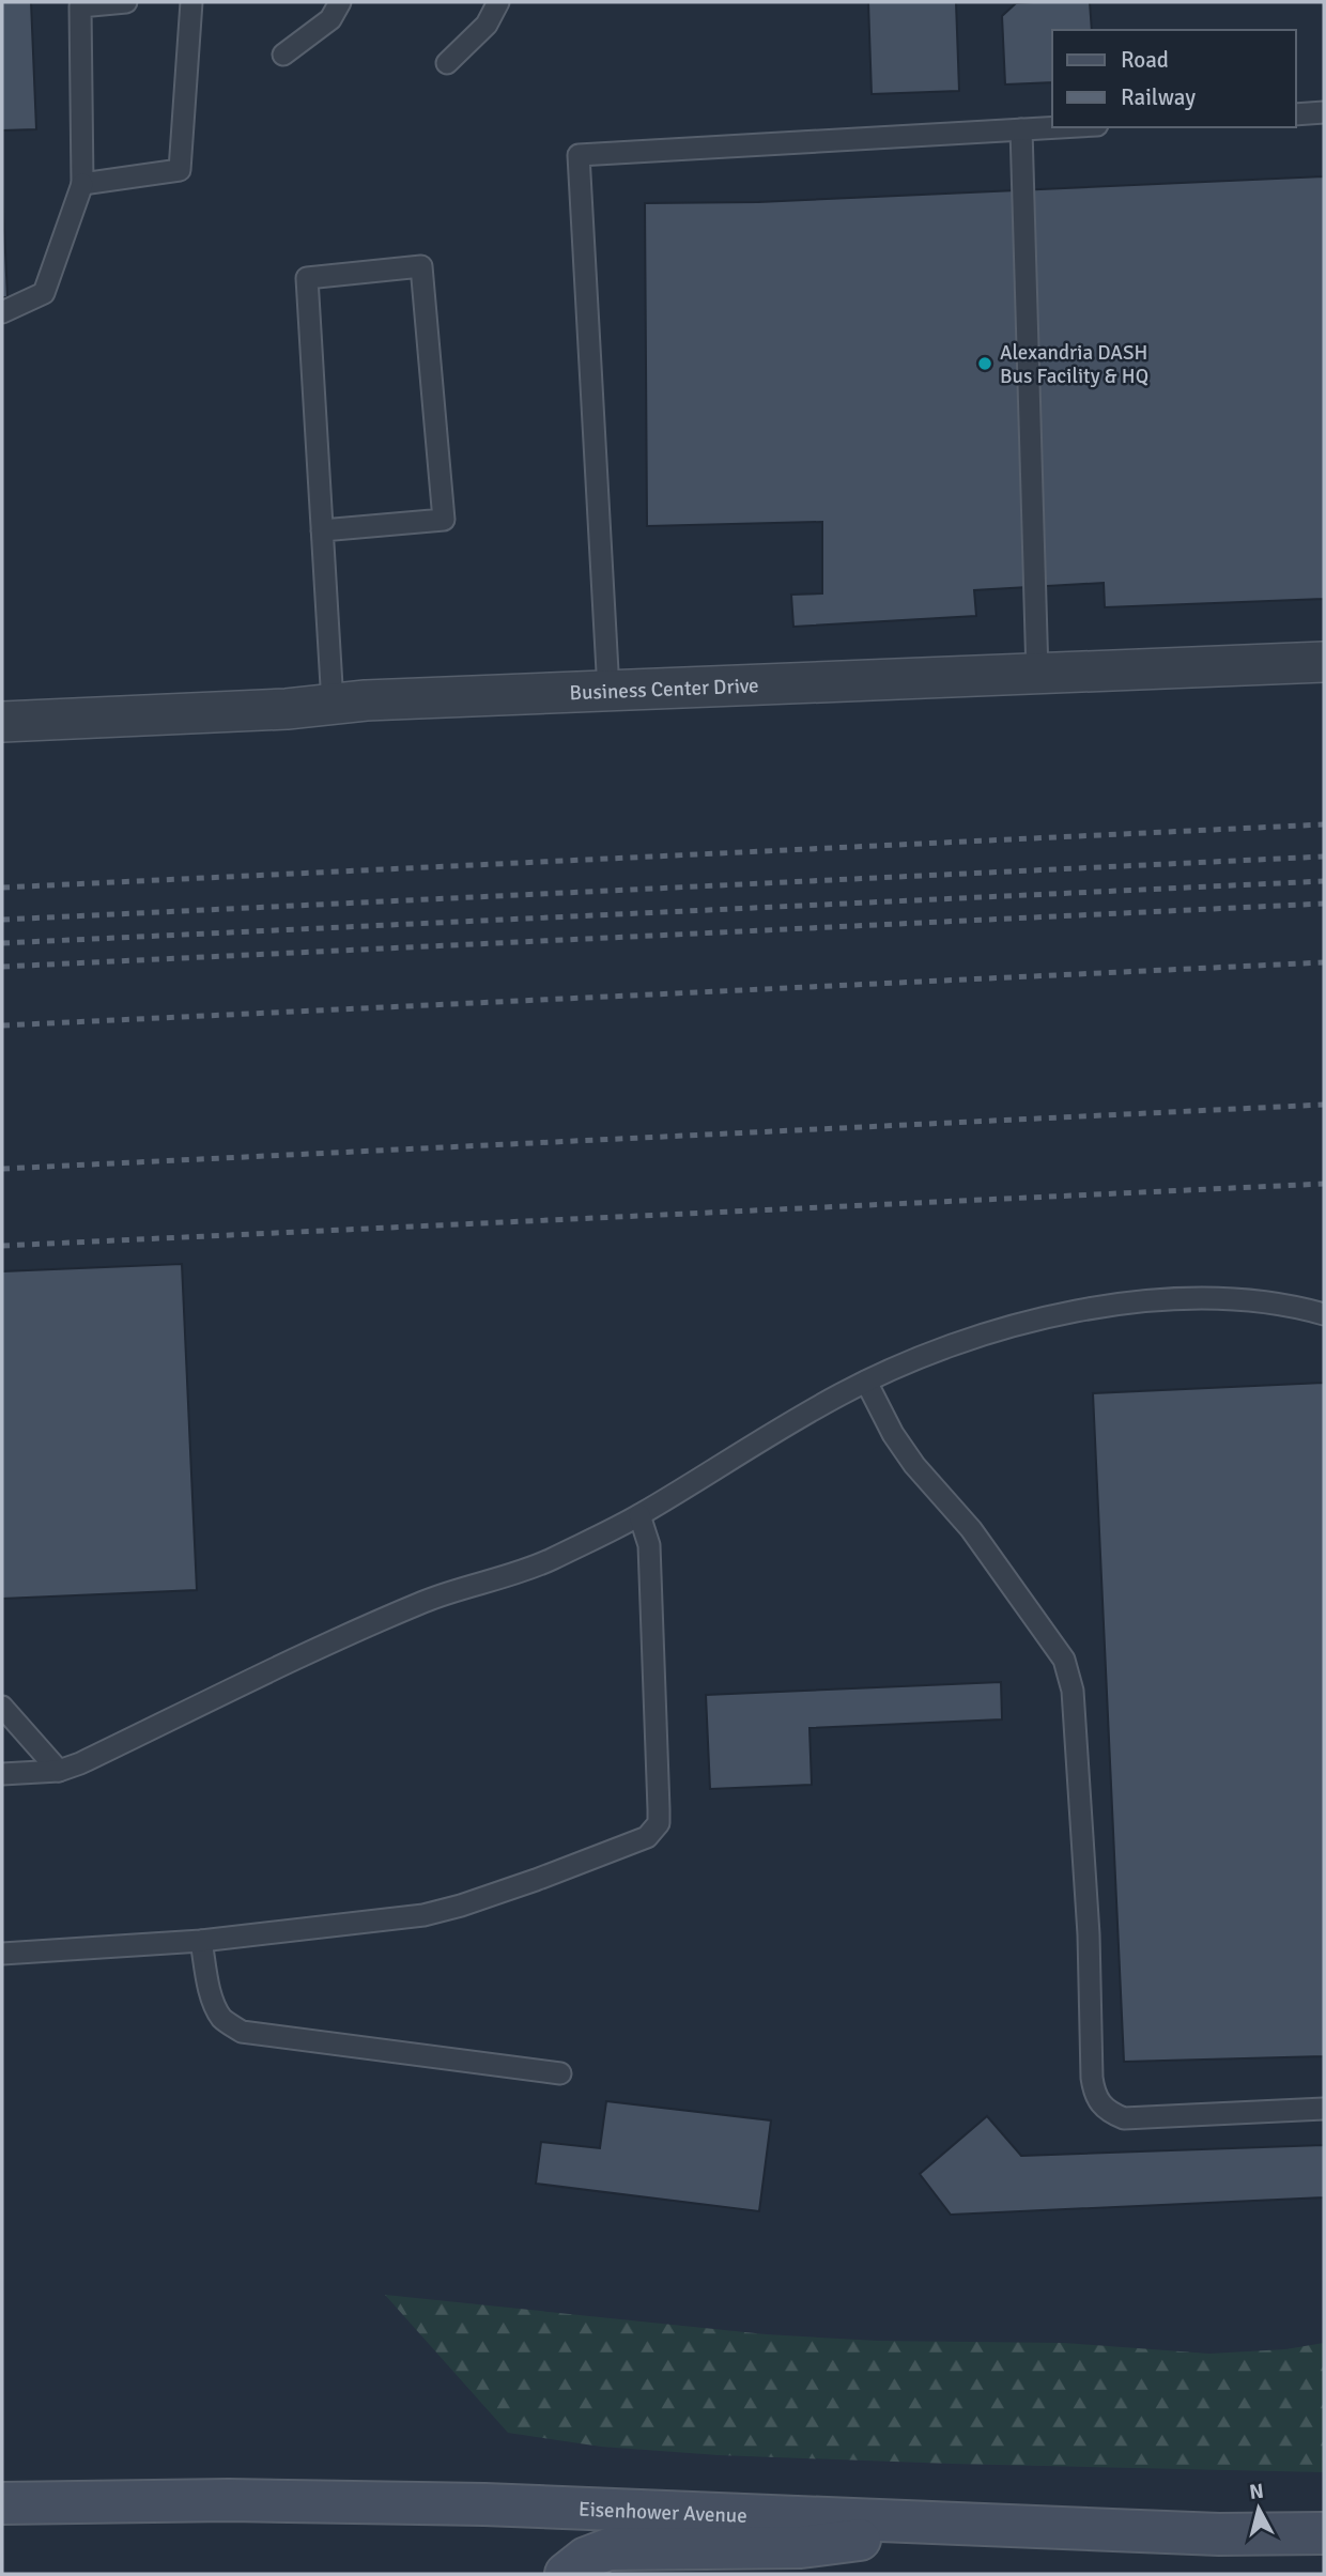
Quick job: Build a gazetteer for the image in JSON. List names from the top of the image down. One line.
{"streets":{"main road":["Eisenhower Avenue"],"street":["Business Center Drive"]},"places":["Alexandria DASH Bus Facility & HQ"],"legend":["Road","Railway"],"north":"top"}
